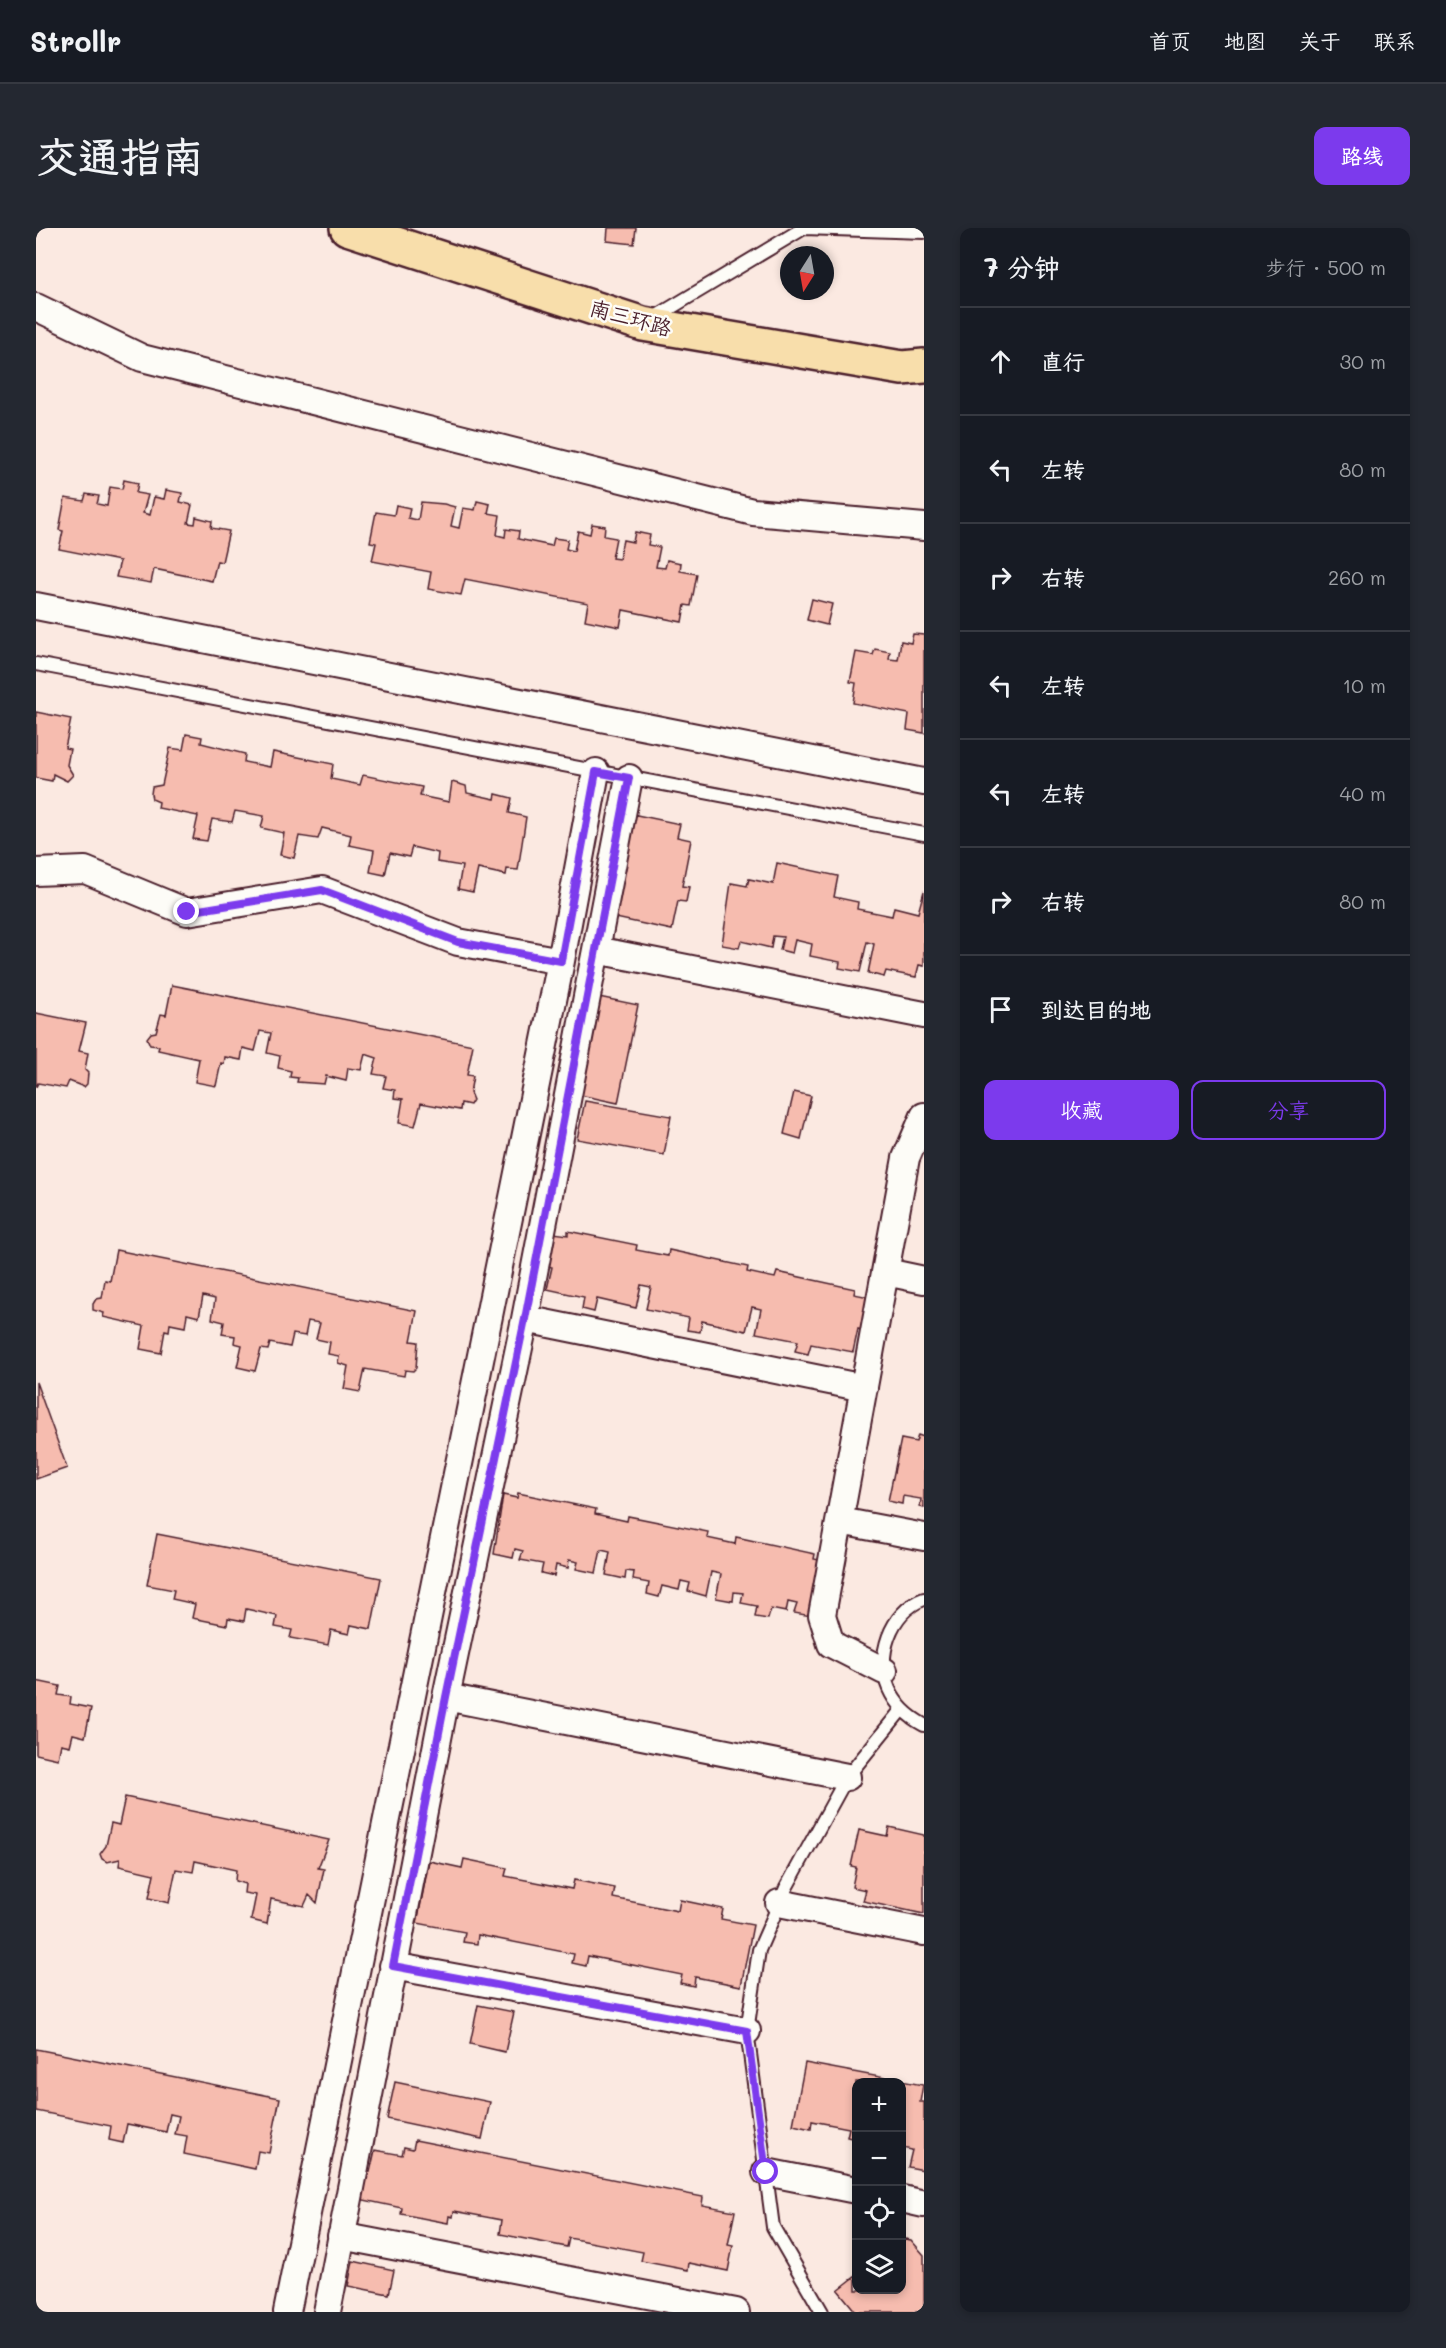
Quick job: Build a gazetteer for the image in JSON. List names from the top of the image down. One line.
{"streets":{"highway":["南三环路"]},"north":"bottom","page":{"header":"Strollr","nav":["首页","地图","关于","联系"],"buttons":["路线",["收藏","分享"]],"title":"交通指南","heading":["7 分钟","步行 · 500 m"],"list":[["直行","30 m"],["左转","80 m"],["右转","260 m"],["左转","10 m"],["左转","40 m"],["右转","80 m"],"到达目的地"],"map_buttons":["+","−"]}}
